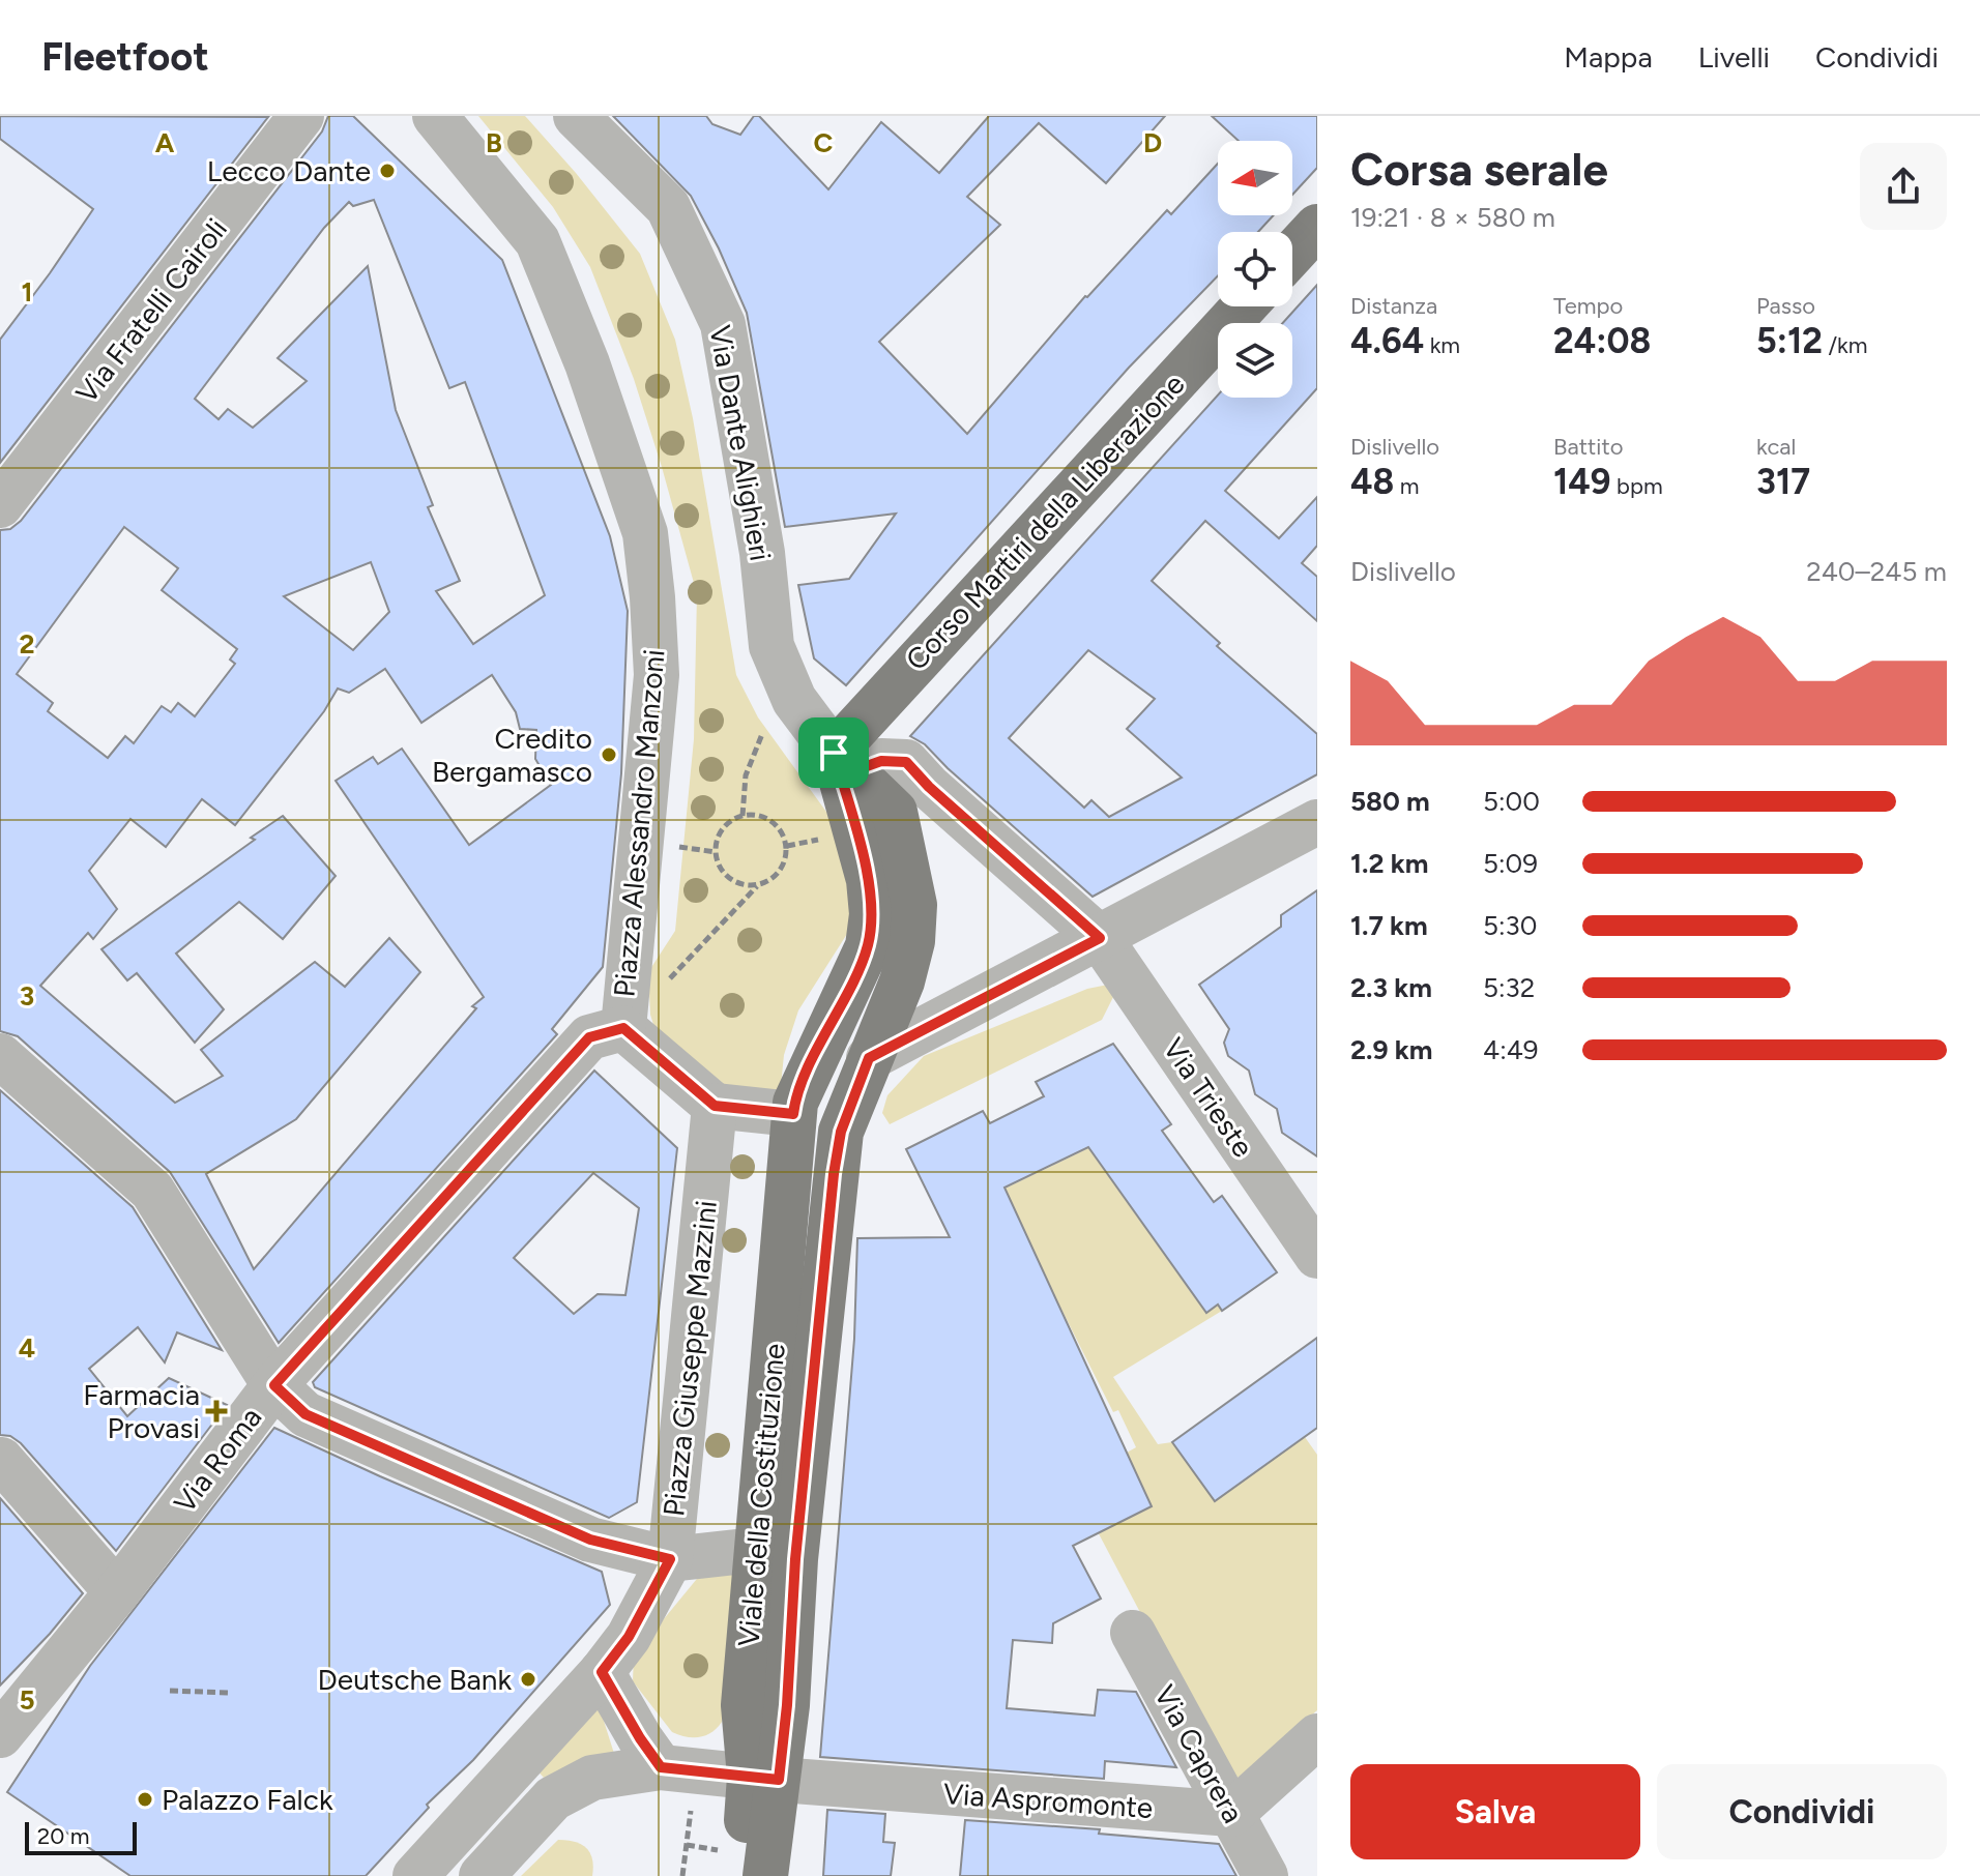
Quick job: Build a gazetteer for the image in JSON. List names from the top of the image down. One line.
{"streets":{"main road":["Corso Martiri della Liberazione","Viale della Costituzione"],"street":["Via Fratelli Cairoli","Via Dante Alighieri","Piazza Alessandro Manzoni","Via Trieste","Piazza Giuseppe Mazzini","Via Roma","Via Caprera","Via Aspromonte"]},"crossings":[["Via Dante Alighieri","Corso Martiri della Liberazione"],["Via Dante Alighieri","Via Trieste"],["Corso Martiri della Liberazione","Via Trieste"],["Piazza Alessandro Manzoni","Piazza Giuseppe Mazzini"],["Piazza Alessandro Manzoni","Via Roma"],["Viale della Costituzione","Via Aspromonte"],["Via Caprera","Via Aspromonte"]],"places":{"other":["Lecco Dante","Credito Bergamasco","Deutsche Bank","Palazzo Falck"],"health":["Farmacia Provasi"]},"scale_bar":"20 m","north":"left","page":{"header":"Fleetfoot","nav":["Mappa","Livelli","Condividi"],"heading":["Corsa serale","19:21 · 8 × 580 m"],"stats":[["Distanza","4.64 km"],["Tempo","24:08"],["Passo","5:12 /km"],["Dislivello","48 m"],["Battito","149 bpm"],["kcal","317"]],"chart":["Dislivello","240–245 m"],"list":[{"name":"580 m","note":"5:00"},{"name":"1.2 km","note":"5:09"},{"name":"1.7 km","note":"5:30"},{"name":"2.3 km","note":"5:32"},{"name":"2.9 km","note":"4:49"}],"buttons":["Salva","Condividi"],"scale":"20 m"},"grid":{"columns":["A","B","C","D"],"rows":["1","2","3","4","5"]}}
